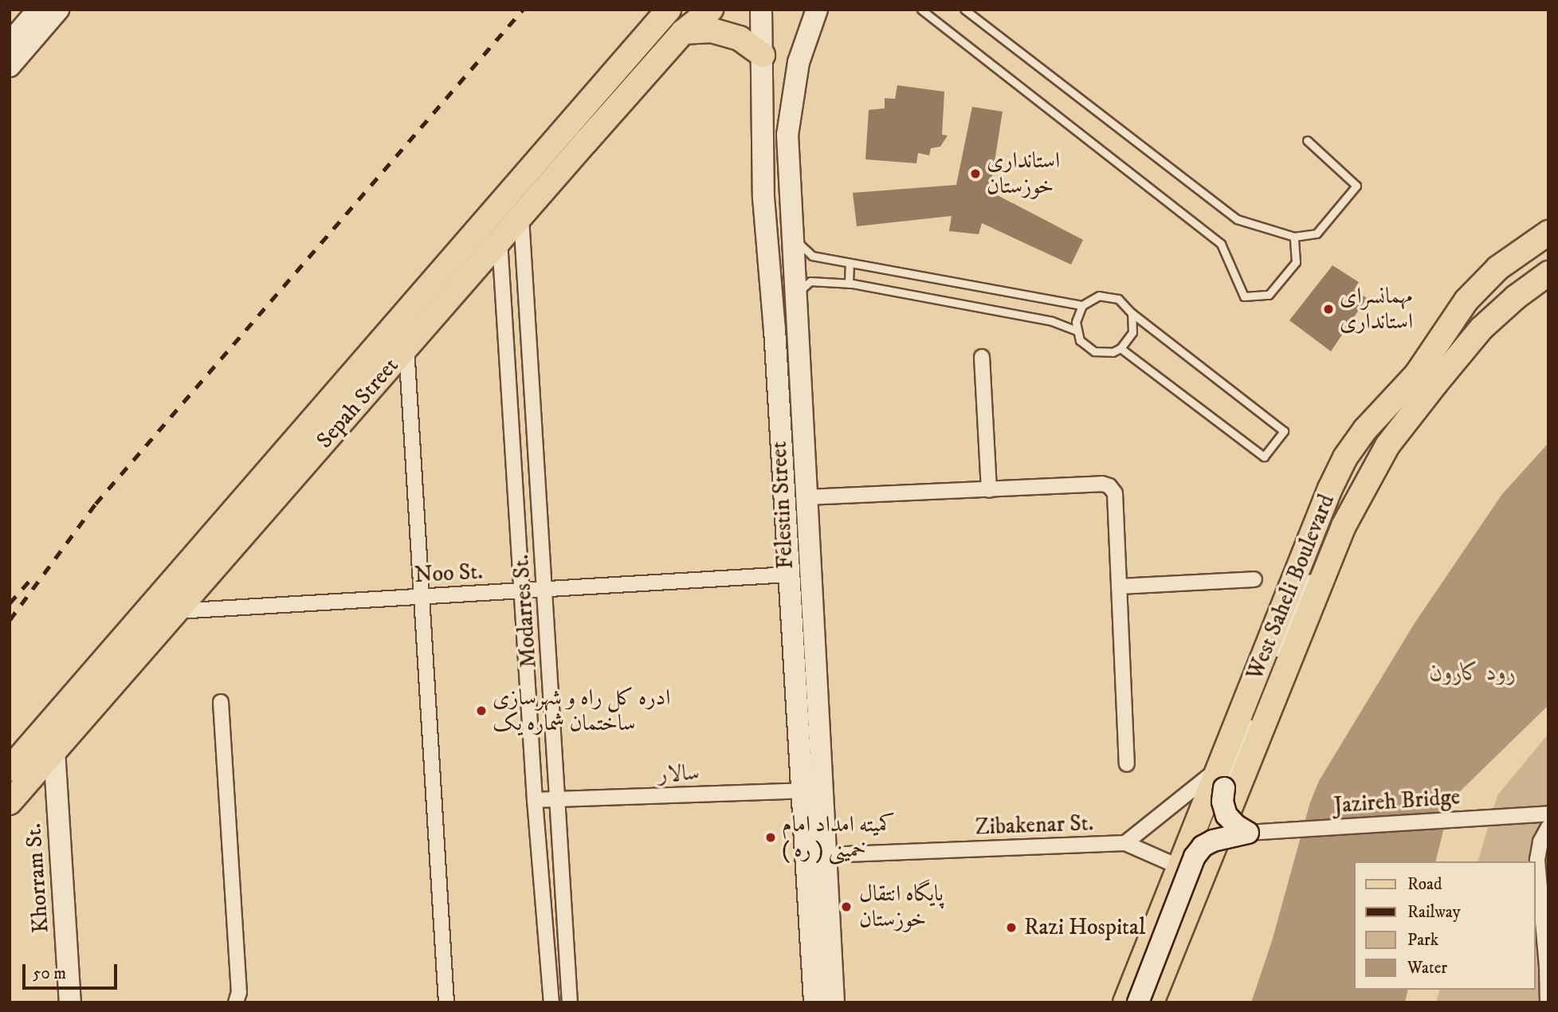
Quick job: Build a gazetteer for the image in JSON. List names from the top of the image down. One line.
{"streets":{"main road":["Sepah Street","West Saheli Boulevard"],"street":["Felestin Street","Noo St.","Modarres St.","سالار","Jazireh Bridge","Zibakenar St.","Khorram St."]},"crossings":[["Sepah Street","Noo St."],["Sepah Street","Modarres St."],["Sepah Street","Khorram St."],["Felestin Street","Noo St."],["Felestin Street","سالار"],["Felestin Street","Zibakenar St."],["Noo St.","Modarres St."],["West Saheli Boulevard","Zibakenar St."],["Modarres St.","سالار"]],"water":["رود کارون"],"places":["استانداری خوزستان","مهمانسرای استانداری","ادره کل راه و شهرسازی ساختمان شماره یک","کمیته امداد امام خمینی ( ره )","پایگاه انتقال خوزستان","Razi Hospital"],"legend":["Road","Railway","Park","Water"],"scale_bar":"50 m"}
